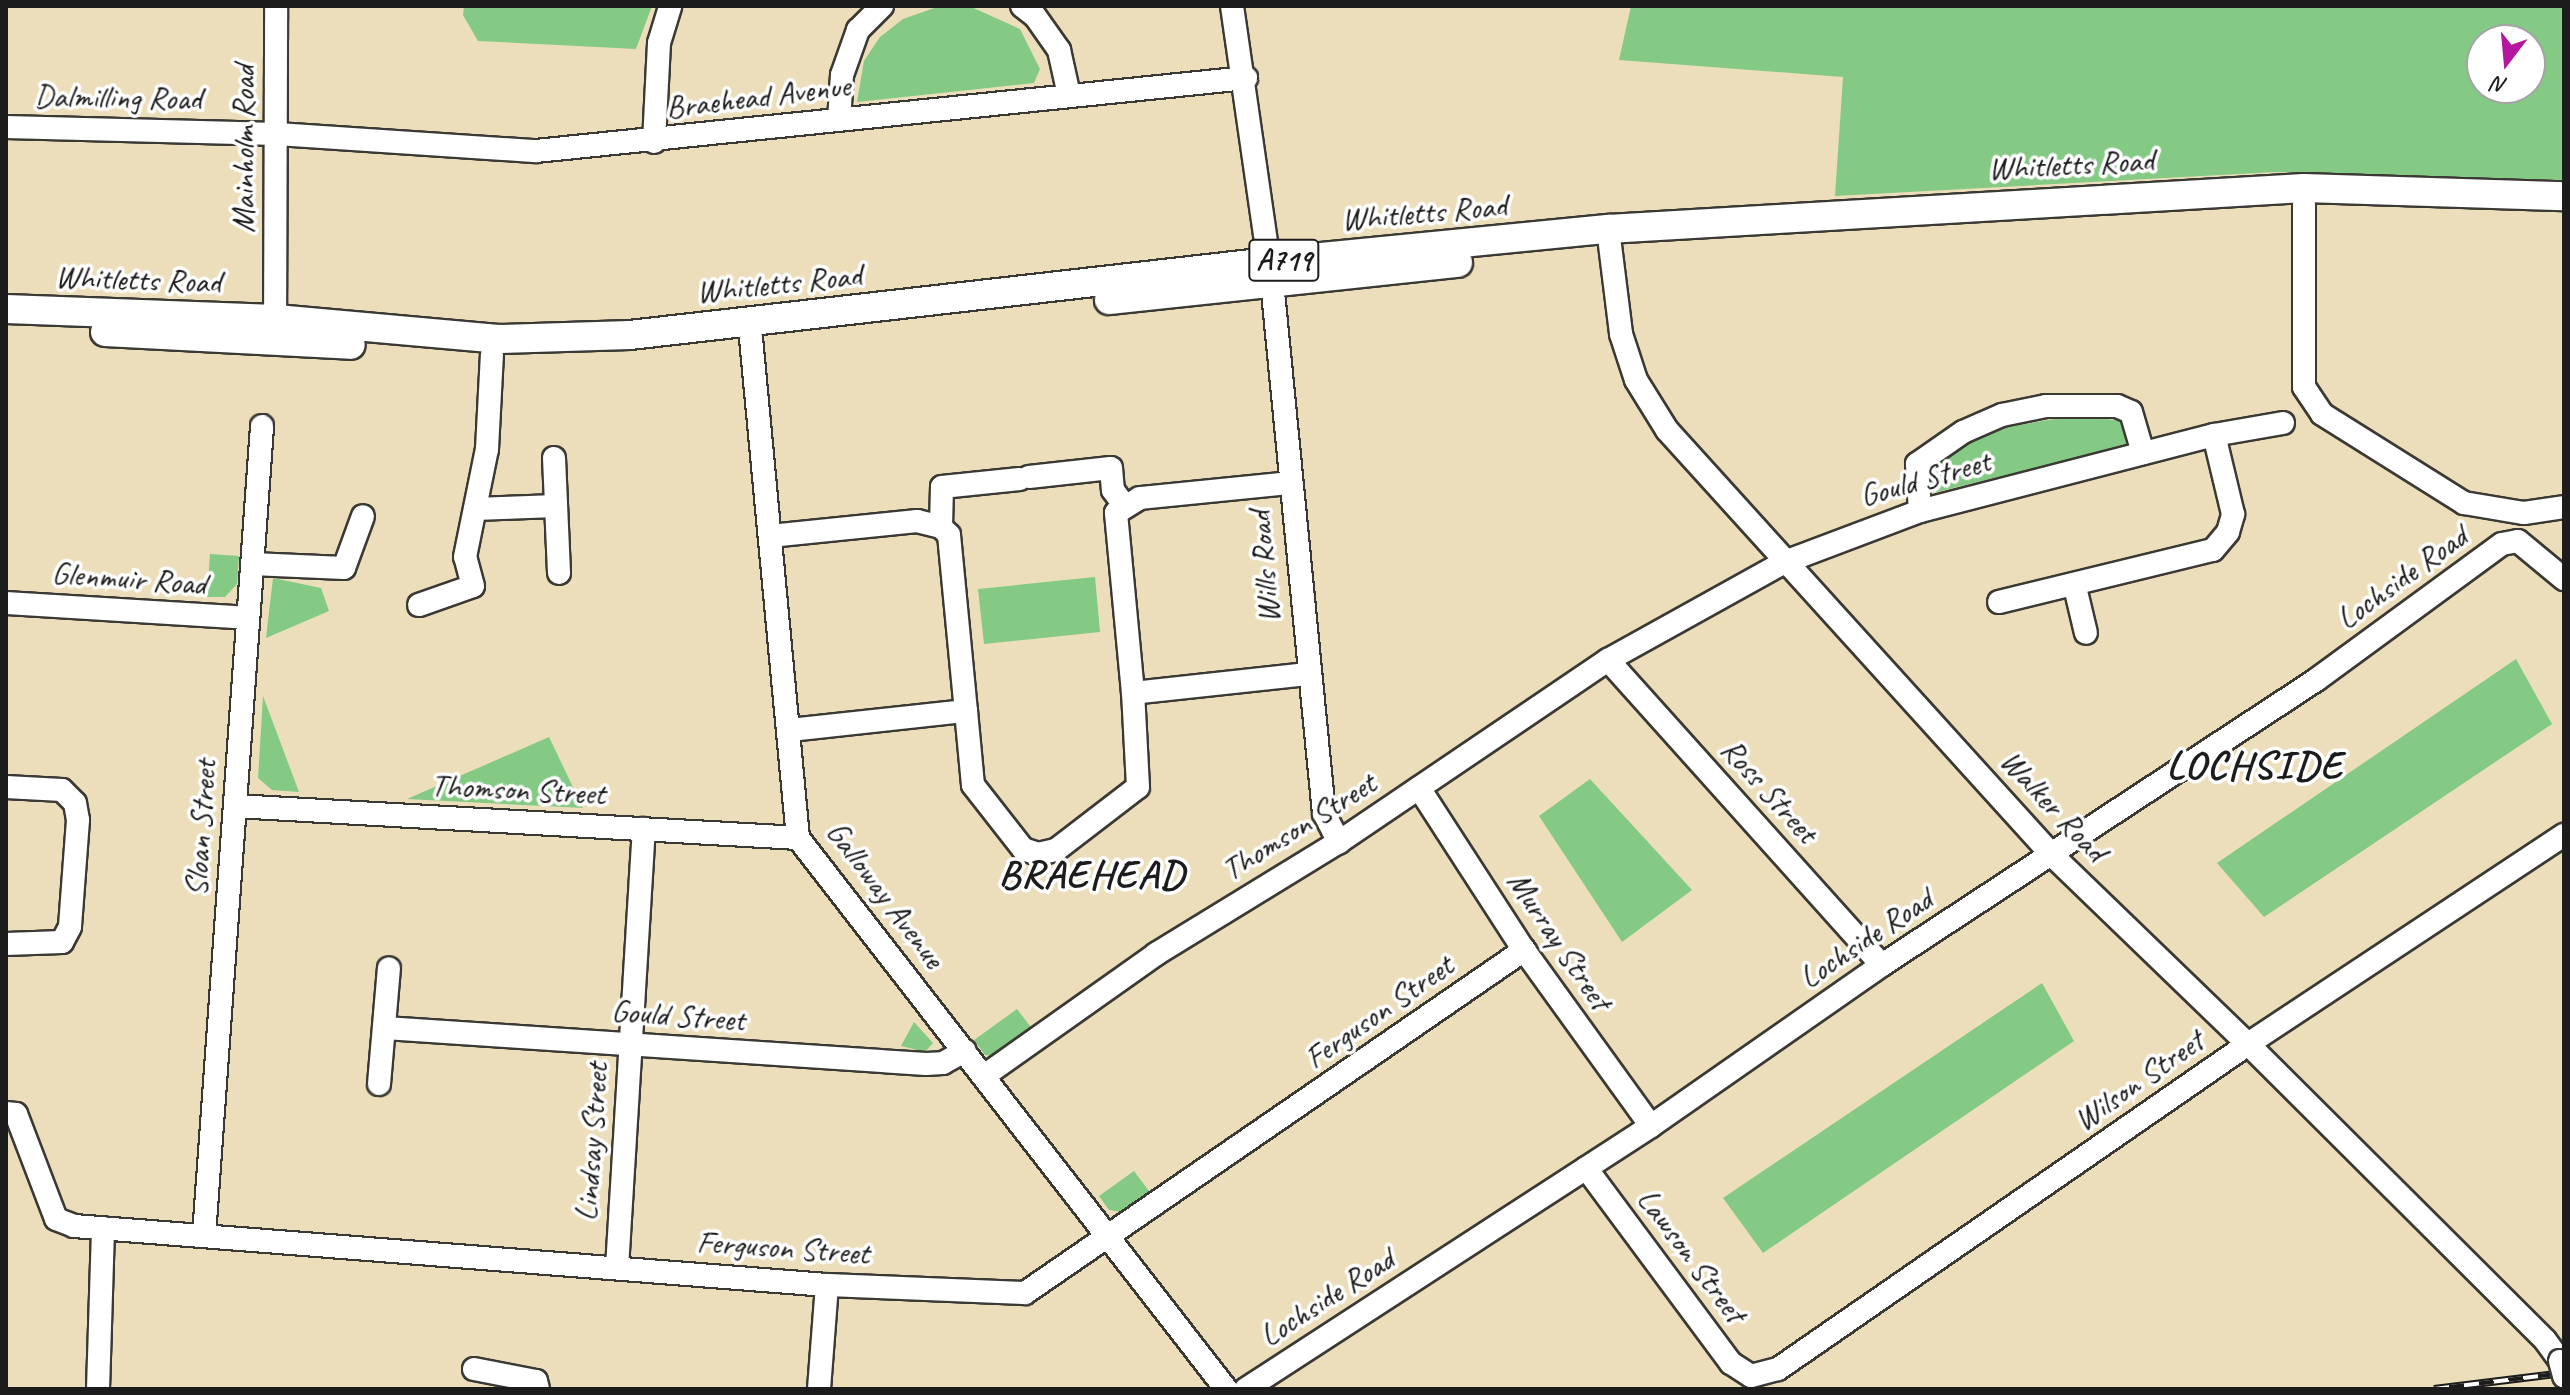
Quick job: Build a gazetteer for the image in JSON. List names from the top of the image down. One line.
{"streets":{"main road":["Whitletts Road","A719"],"street":["Braehead Avenue","Dalmilling Road","Mainholm Road","Gould Street","Wills Road","Lochside Road","Glenmuir Road","Thomson Street","Ross Street","Walker Road","Sloan Street","Galloway Avenue","Murray Street","Ferguson Street","Wilson Street","Lindsay Street","Lawson Street"]},"crossings":[["Braehead Avenue","Dalmilling Road"],["Braehead Avenue","Mainholm Road"],["Braehead Avenue","Wills Road"],["Dalmilling Road","Mainholm Road"],["Mainholm Road","Whitletts Road"],["Whitletts Road","Wills Road"],["Whitletts Road","Walker Road"],["Whitletts Road","Galloway Avenue"],["Gould Street","Thomson Street"],["Gould Street","Ross Street"],["Gould Street","Walker Road"],["Gould Street","Galloway Avenue"],["Gould Street","Lindsay Street"],["Wills Road","Thomson Street"],["Lochside Road","Ross Street"],["Lochside Road","Walker Road"],["Lochside Road","Murray Street"],["Lochside Road","Lawson Street"],["Glenmuir Road","Sloan Street"],["Thomson Street","Ross Street"],["Thomson Street","Sloan Street"],["Thomson Street","Galloway Avenue"],["Thomson Street","Murray Street"],["Thomson Street","Lindsay Street"],["Walker Road","Wilson Street"],["Sloan Street","Ferguson Street"],["Galloway Avenue","Ferguson Street"],["Murray Street","Ferguson Street"],["Ferguson Street","Lindsay Street"],["Wilson Street","Lawson Street"]],"districts":["LOCHSIDE","BRAEHEAD"],"north":"bottom"}
